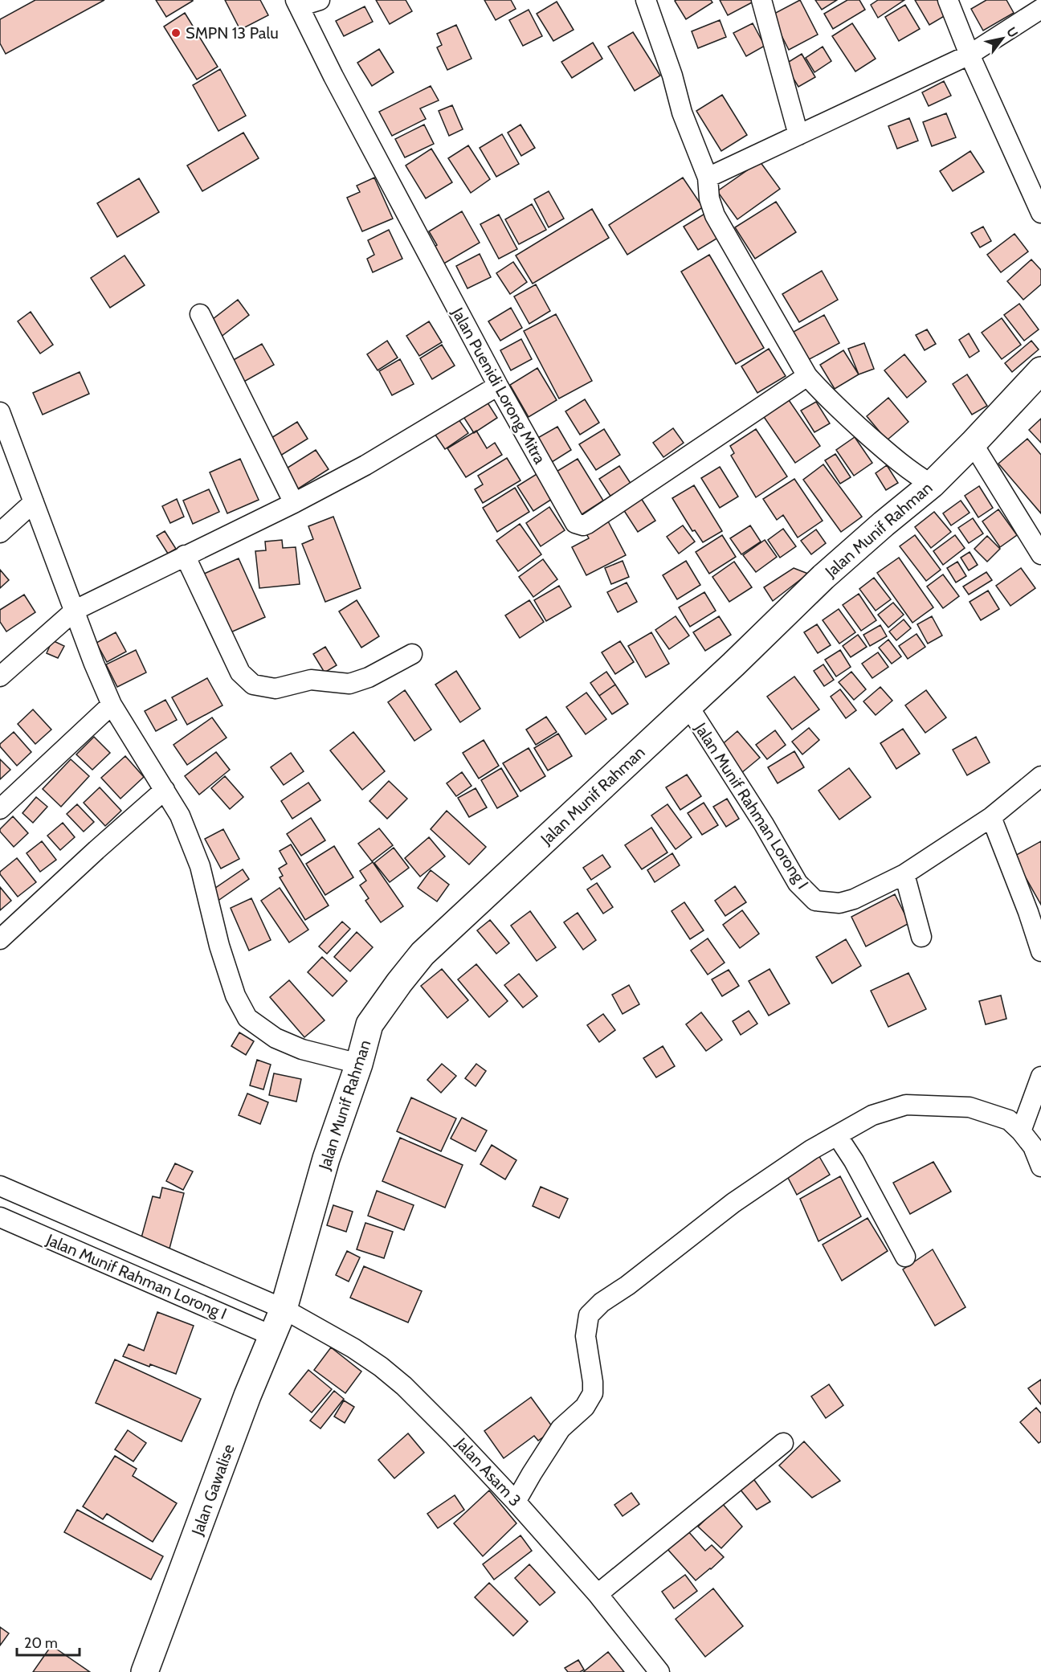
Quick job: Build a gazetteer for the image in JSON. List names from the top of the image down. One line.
{"streets":{"street":["Jalan Puenidi Lorong Mitra","Jalan Munif Rahman","Jalan Munif Rahman Lorong I","Jalan Asam 3","Jalan Gawalise"]},"crossings":[["Jalan Munif Rahman","Jalan Munif Rahman Lorong I"],["Jalan Munif Rahman","Jalan Asam 3"],["Jalan Munif Rahman","Jalan Gawalise"],["Jalan Munif Rahman Lorong I","Jalan Gawalise"],["Jalan Asam 3","Jalan Gawalise"]],"places":["SMPN 13 Palu"],"scale_bar":"20 m","north":"top right"}
